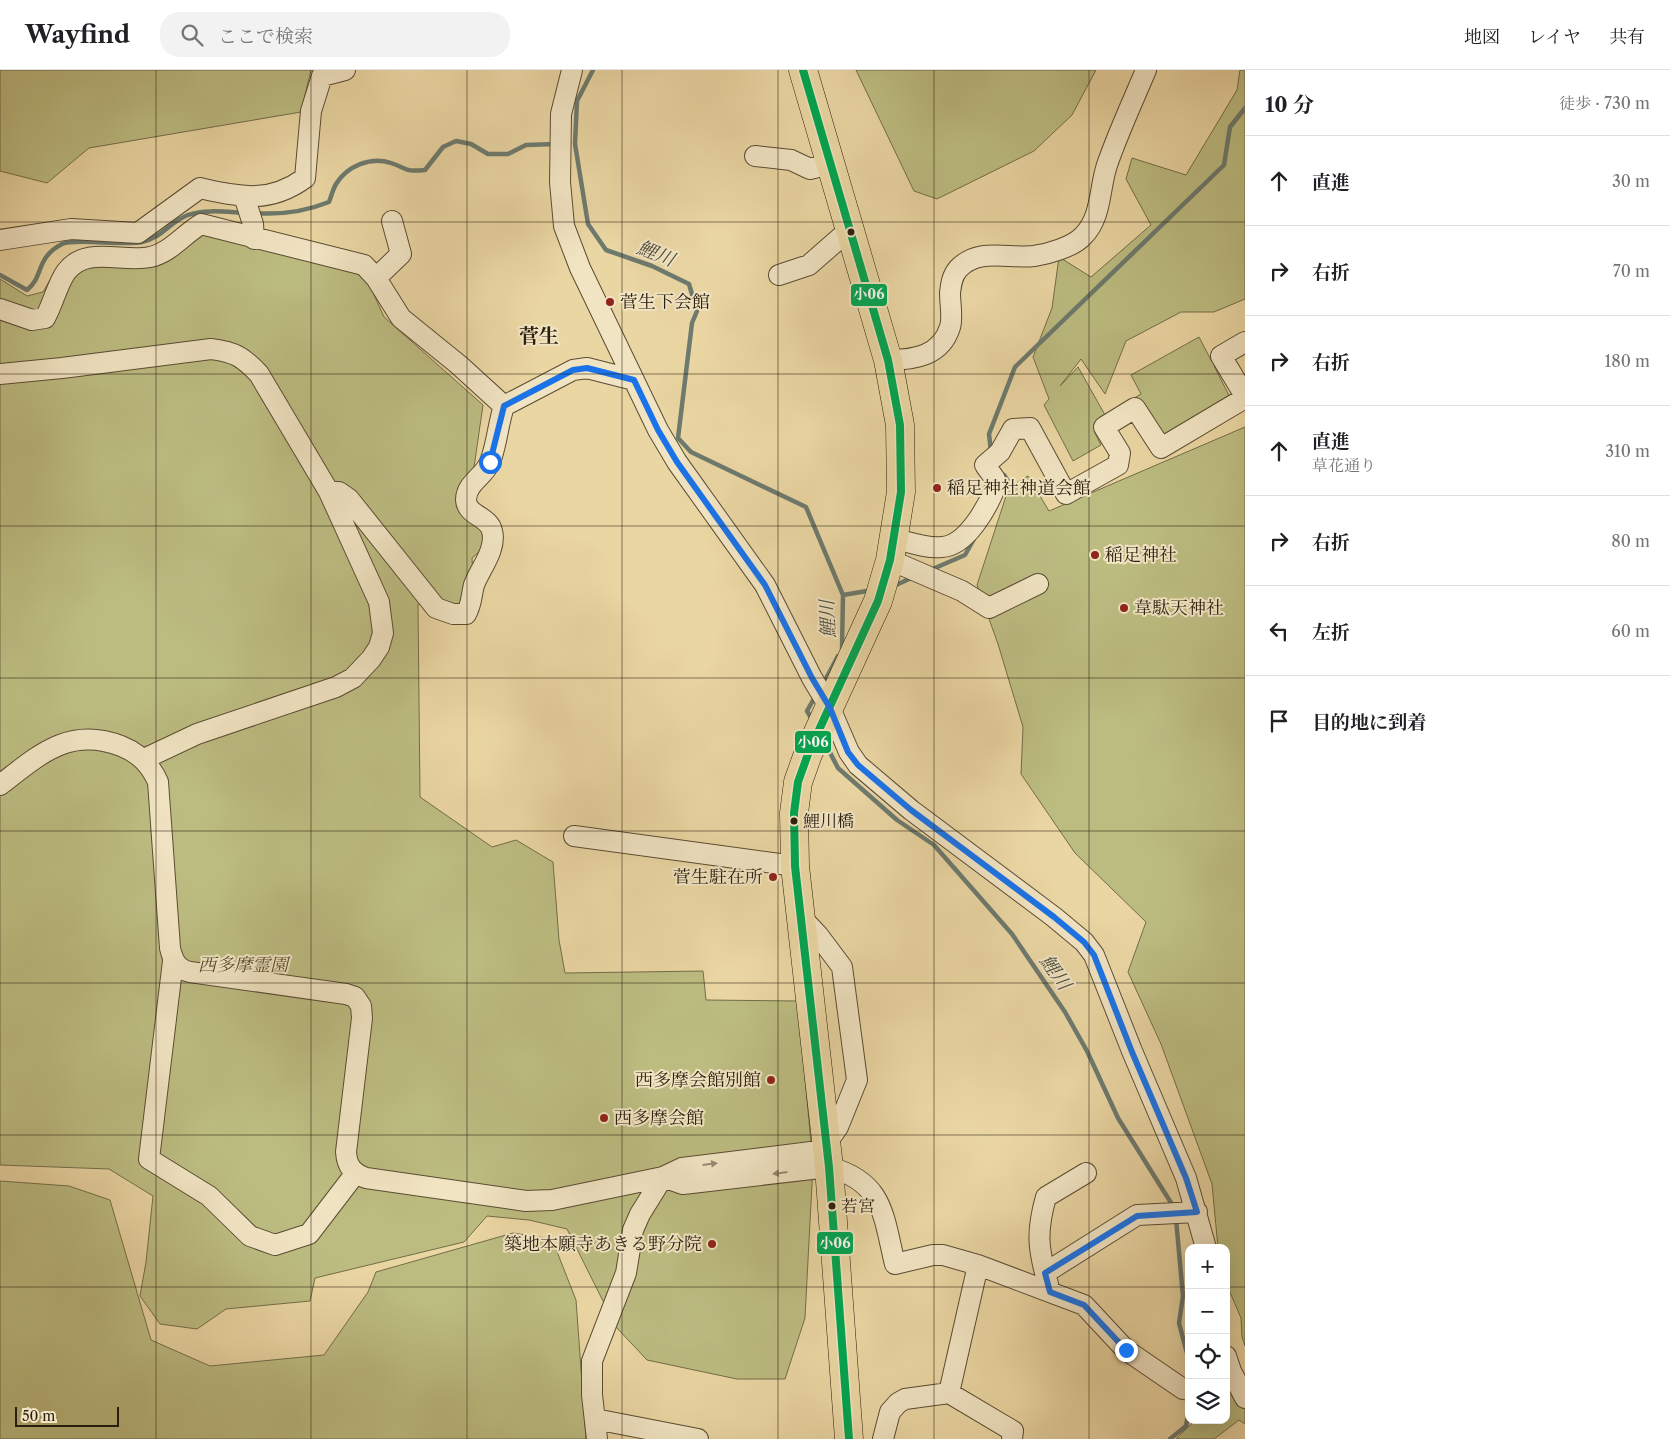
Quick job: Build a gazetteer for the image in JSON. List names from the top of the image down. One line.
{"districts":["菅生"],"water":["鯉川"],"parks":["西多摩霊園"],"places":["菅生下会館","稲足神社神道会館","稲足神社","韋駄天神社","鯉川橋","菅生駐在所","西多摩会館別館","西多摩会館","若宮","築地本願寺あきる野分院"],"lines":["transit line 小06"],"scale_bar":"50 m","page":{"header":"Wayfind","search":"ここで検索","nav":["地図","レイヤ","共有"],"heading":["10 分","徒歩 · 730 m"],"list":[["直進","30 m"],["右折","70 m"],["右折","180 m"],["直進","草花通り","310 m"],["右折","80 m"],["左折","60 m"],"目的地に到着"],"map_buttons":["+","−"],"scale":"50 m"}}
